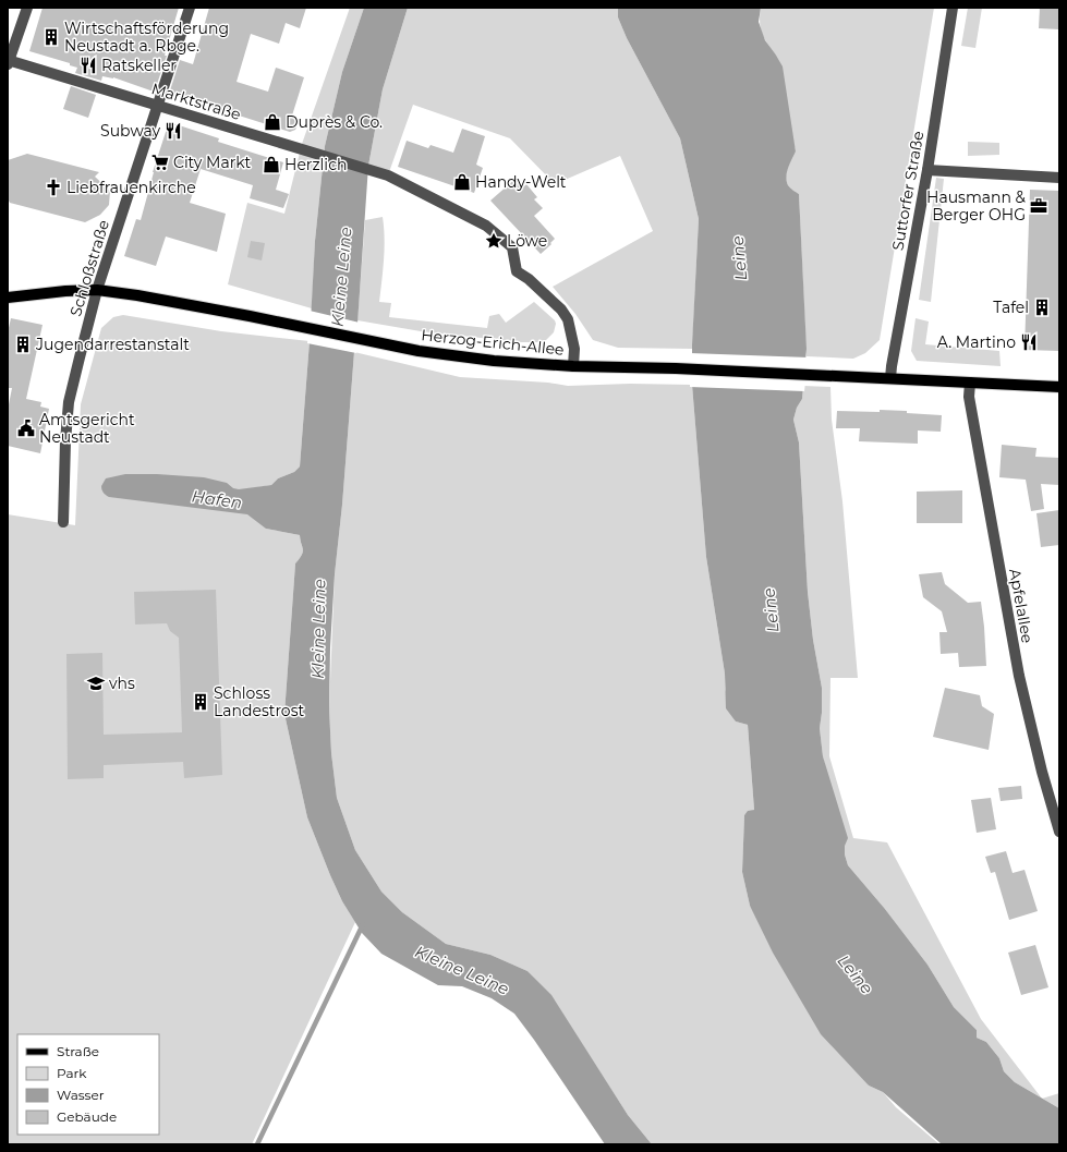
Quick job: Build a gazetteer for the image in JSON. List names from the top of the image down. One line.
{"streets":{"main road":["Herzog-Erich-Allee"],"street":["Marktstraße","Suttorfer Straße","Schloßstraße","Apfelallee"]},"crossings":[["Marktstraße","Schloßstraße"],["Marktstraße","Herzog-Erich-Allee"],["Suttorfer Straße","Herzog-Erich-Allee"],["Schloßstraße","Herzog-Erich-Allee"],["Herzog-Erich-Allee","Apfelallee"]],"water":["Leine","Kleine Leine","Hafen"],"places":{"building":["Wirtschaftsförderung Neustadt a. Rbge.","Tafel","Jugendarrestanstalt","Schloss Landestrost"],"restaurant":["Ratskeller","Subway","A. Martino"],"shop":["Duprès & Co.","Herzlich","Handy-Welt"],"supermarket":["City Markt"],"church":["Liebfrauenkirche"],"office":["Hausmann & Berger OHG"],"place":["Löwe"],"public building":["Amtsgericht Neustadt"],"school or university":["vhs"]},"legend":["Straße","Park","Wasser","Gebäude"]}
